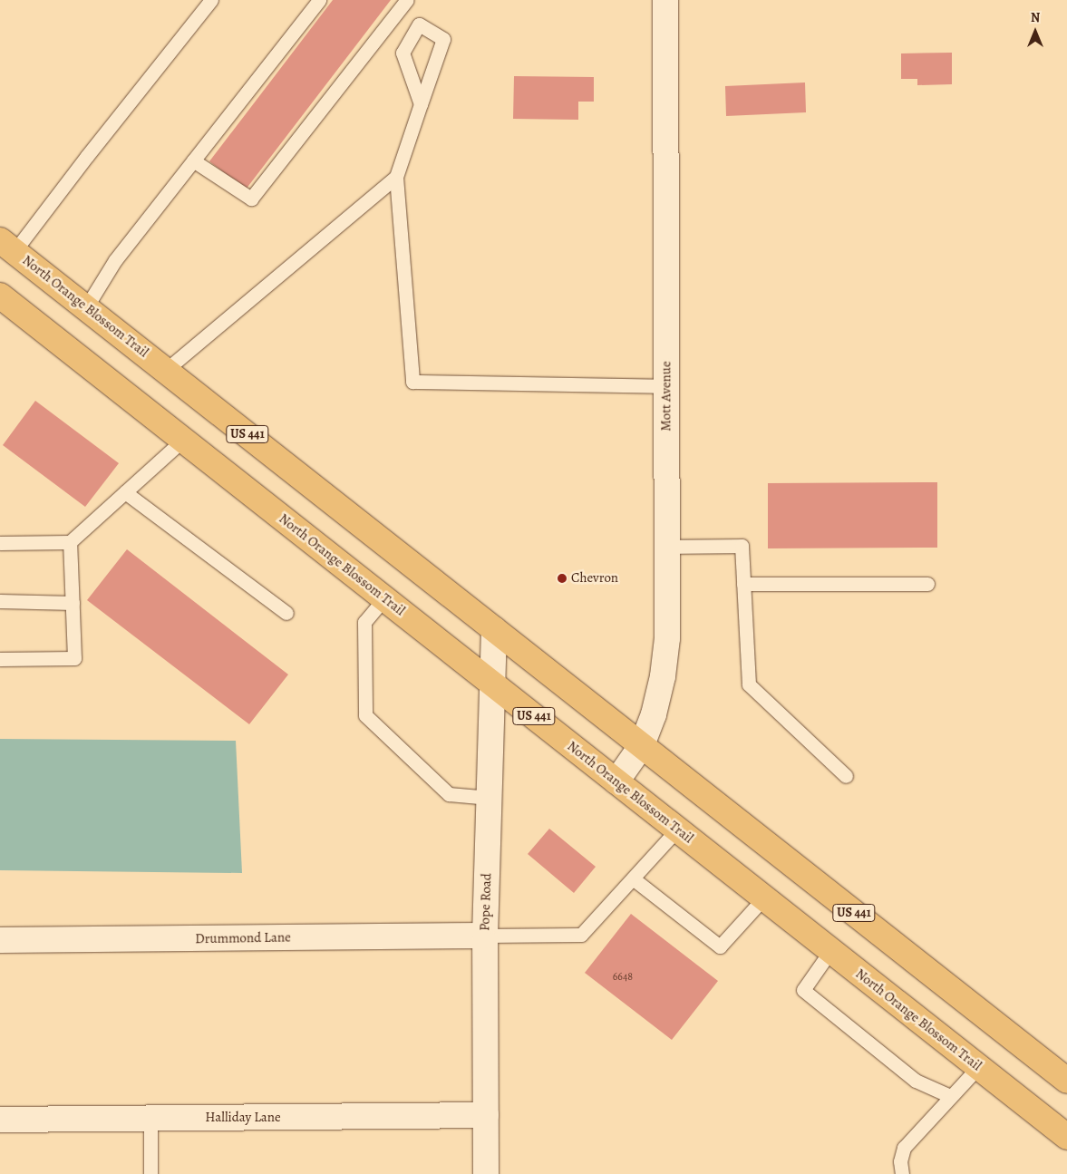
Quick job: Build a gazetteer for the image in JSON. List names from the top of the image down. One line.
{"streets":{"main road":["North Orange Blossom Trail","US 441"],"street":["Mott Avenue","Pope Road","Drummond Lane","Halliday Lane"]},"crossings":[["North Orange Blossom Trail","Mott Avenue"],["North Orange Blossom Trail","Pope Road"],["Pope Road","Drummond Lane"],["Pope Road","Halliday Lane"]],"places":["Chevron"],"house_numbers":["6648"],"north":"top"}
